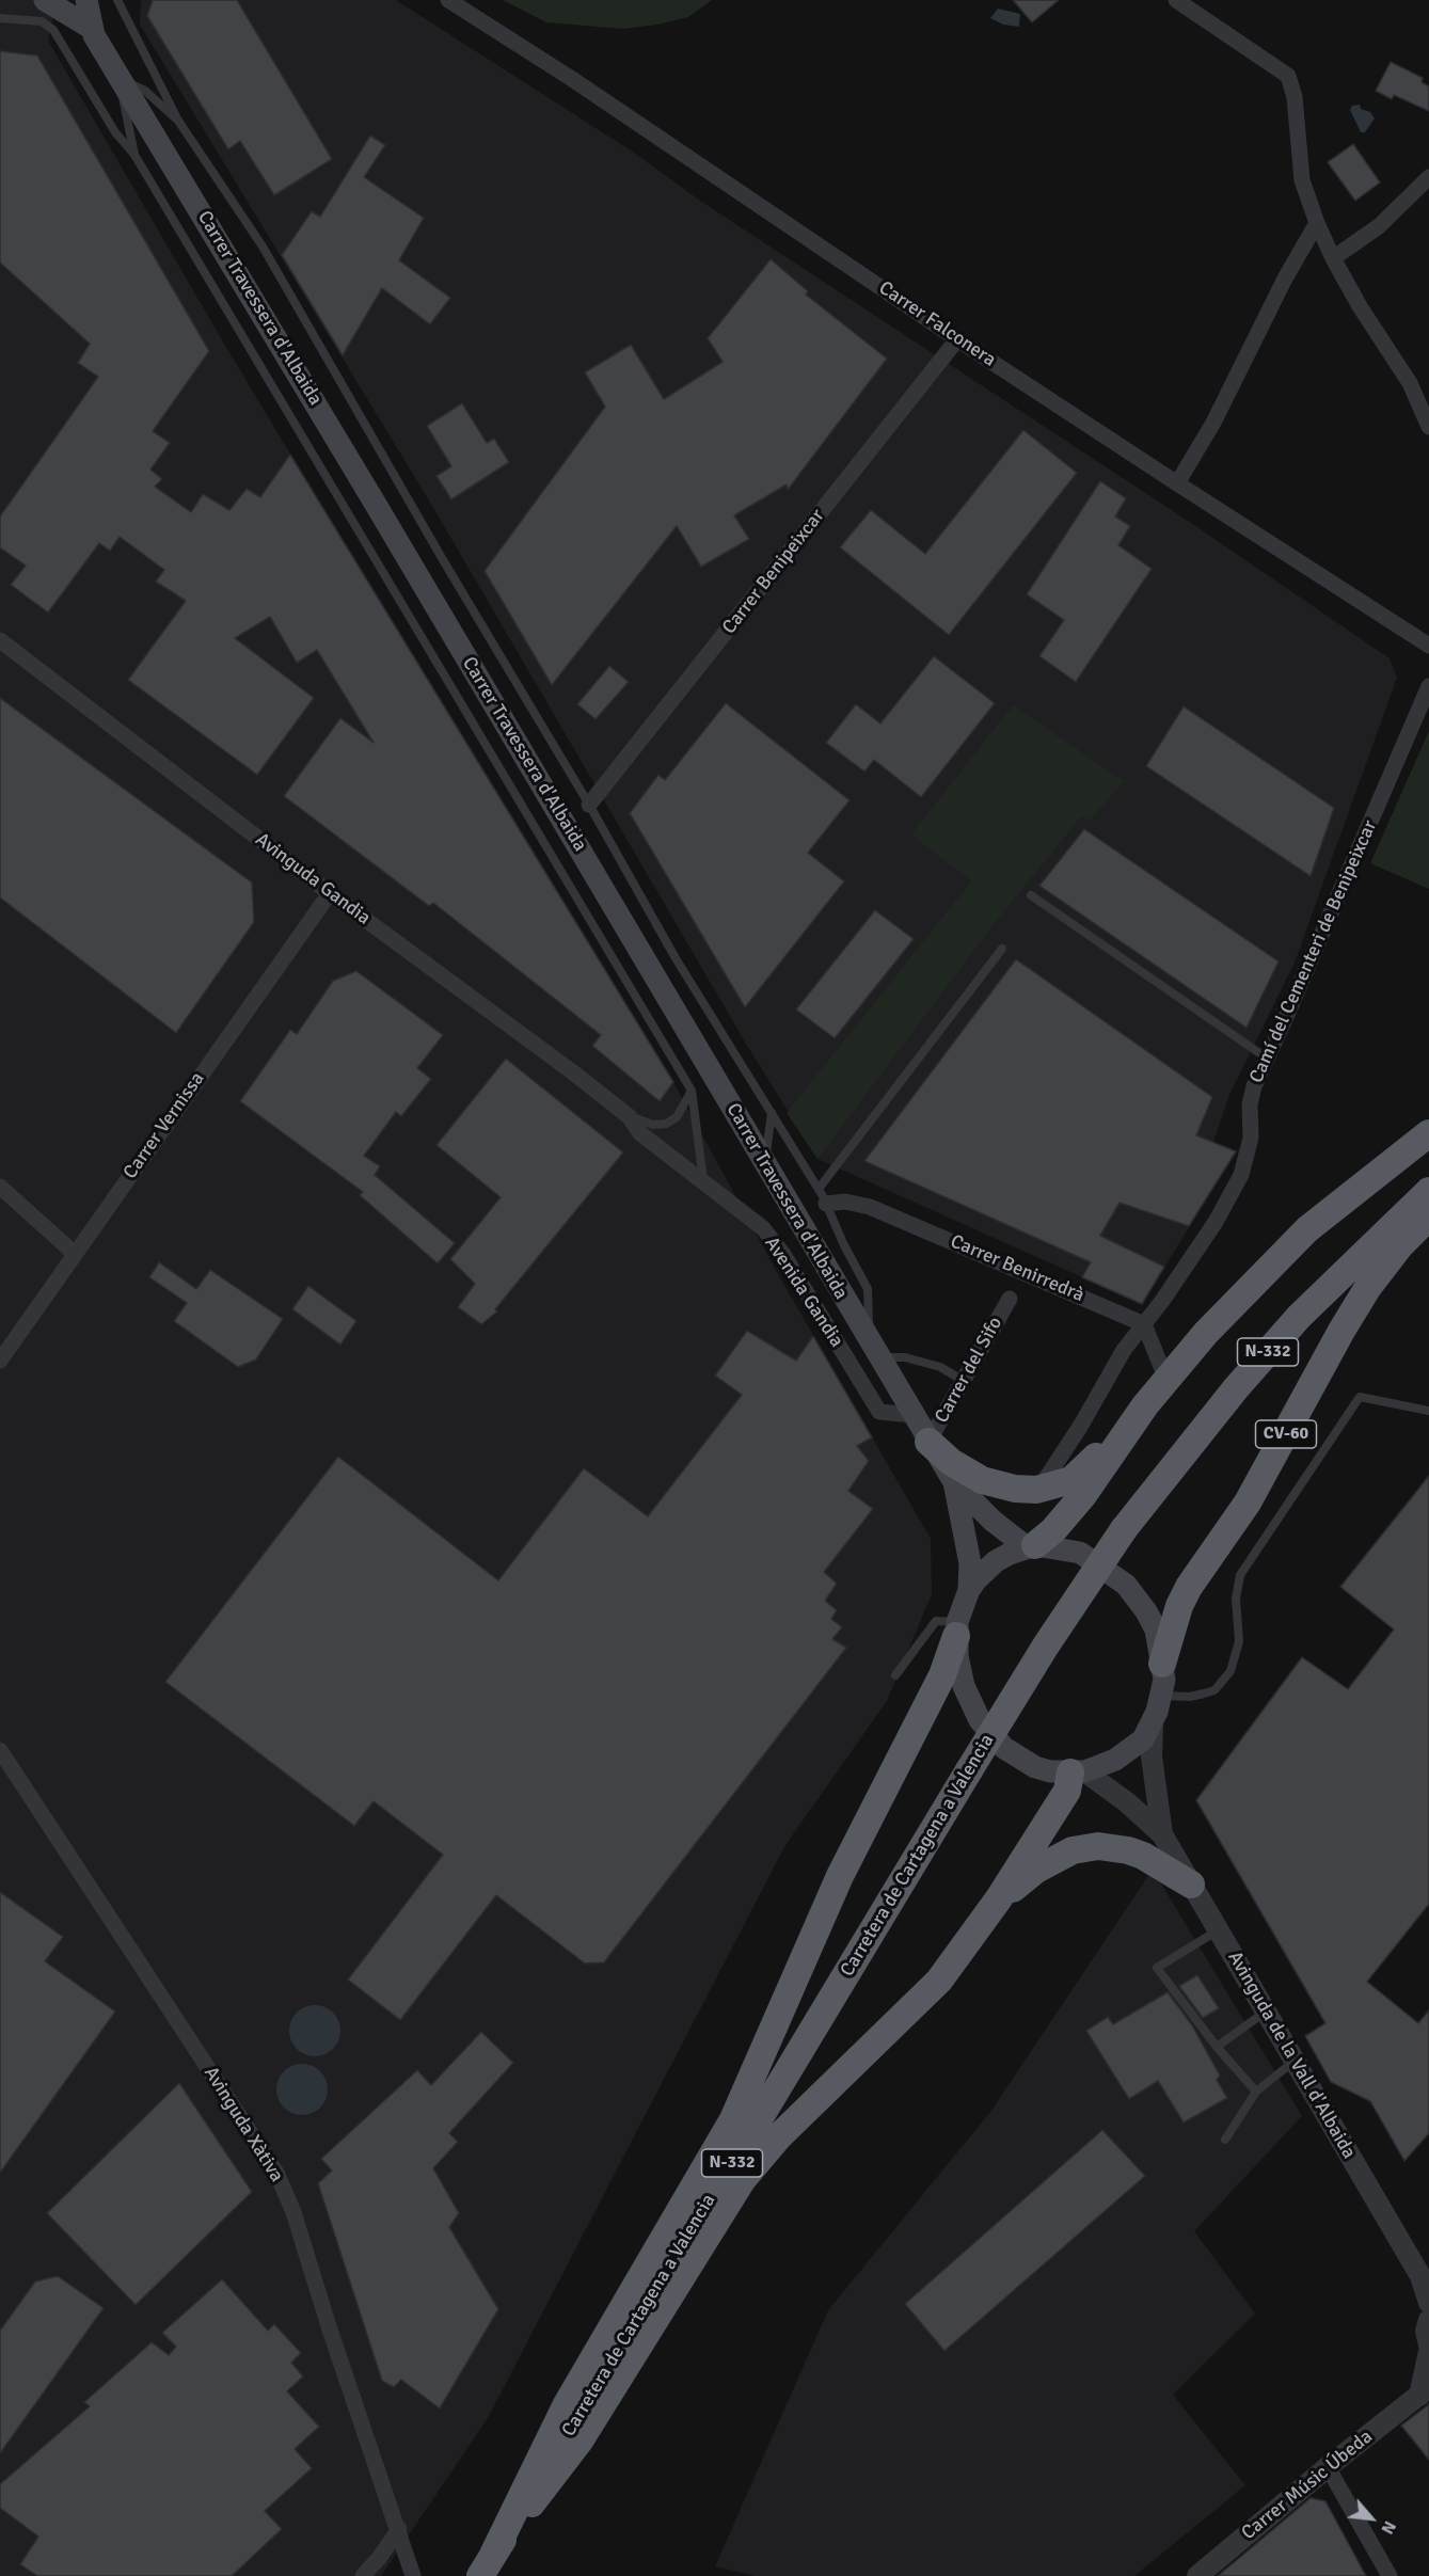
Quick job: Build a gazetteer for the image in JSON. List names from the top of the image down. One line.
{"streets":{"highway":["N-332","CV-60","Carretera de Cartagena a Valencia"],"main road":["Carrer Travessera d'Albaida"],"street":["Carrer Falconera","Carrer Benipeixcar","Avinguda Gandia","Camí del Cementeri de Benipeixcar","Carrer Vernissa","Carrer Benirredrà","Avenida Gandia","Carrer del Sifo","Avinguda de la Vall d'Albaida","Avinguda Xàtiva","Carrer Músic Úbeda"]},"crossings":[["Carrer Travessera d'Albaida","Avenida Gandia"],["Carrer Travessera d'Albaida","Carrer del Sifo"],["Carrer Travessera d'Albaida","CV-60"],["Carrer Travessera d'Albaida","Avinguda de la Vall d'Albaida"],["Carrer Falconera","Carrer Benipeixcar"],["Avinguda Gandia","Carrer Vernissa"],["Avinguda Gandia","Avenida Gandia"],["Camí del Cementeri de Benipeixcar","Carrer Benirredrà"],["CV-60","Avinguda de la Vall d'Albaida"]],"north":"bottom right"}
